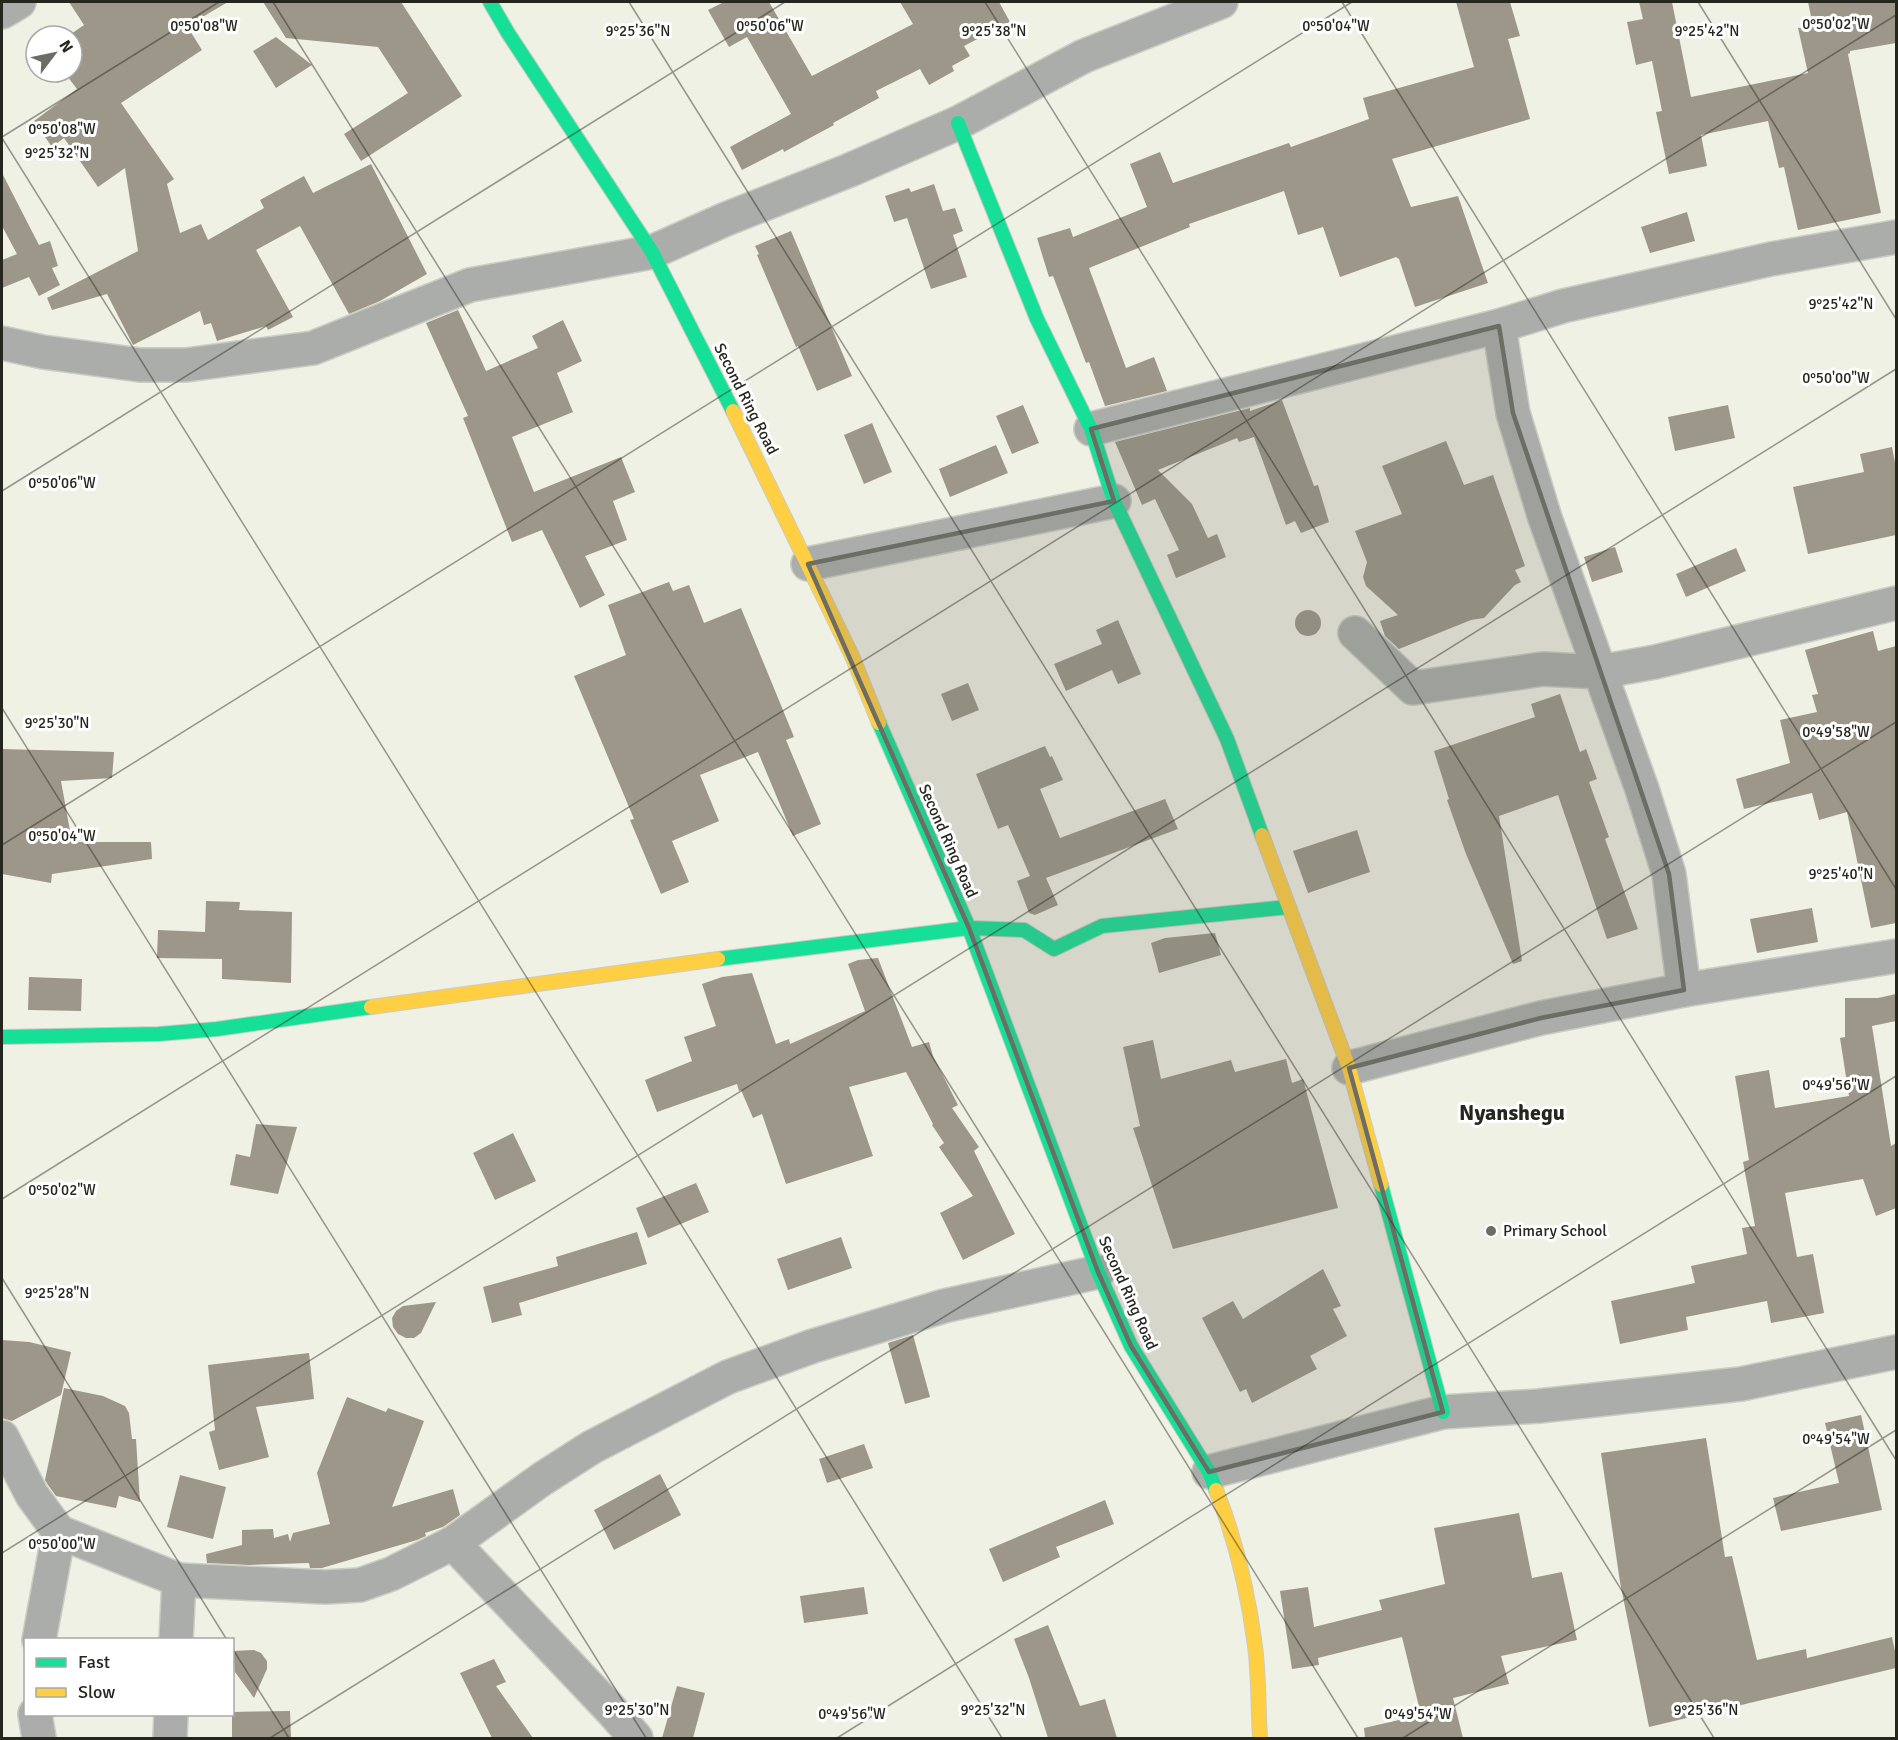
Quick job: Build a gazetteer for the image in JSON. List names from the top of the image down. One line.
{"streets":{"street":["Second Ring Road"]},"districts":["Nyanshegu"],"places":["Primary School"],"legend":["Fast","Slow"],"north":"top right","coordinates":["0°50'02\"W","0°50'08\"W","0°50'04\"W","0°50'06\"W","9°25'36\"N","9°25'38\"N","9°25'42\"N","9°25'32\"N","0°50'00\"W","9°25'30\"N","0°49'58\"W","9°25'40\"N","0°49'56\"W","9°25'28\"N","0°49'54\"W"]}
